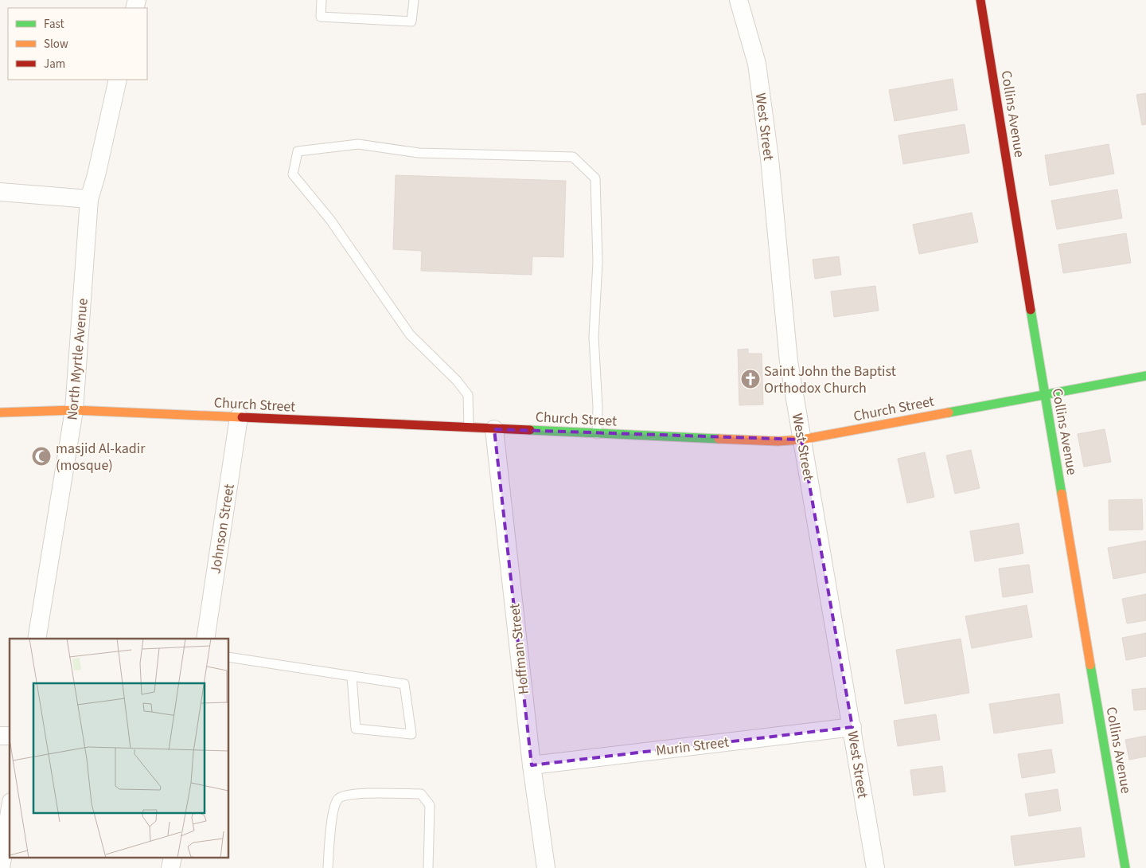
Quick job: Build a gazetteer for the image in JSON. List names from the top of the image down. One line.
{"streets":{"street":["Collins Avenue","West Street","North Myrtle Avenue","Church Street","Johnson Street","Hoffman Street","Murin Street"]},"crossings":[["Collins Avenue","Church Street"],["West Street","Church Street"],["West Street","Murin Street"],["North Myrtle Avenue","Church Street"],["Church Street","Johnson Street"],["Church Street","Hoffman Street"],["Hoffman Street","Murin Street"]],"places":{"church":["Saint John the Baptist Orthodox Church"],"mosque":["masjid Al-kadir (mosque)"]},"legend":["Fast","Slow","Jam"]}
